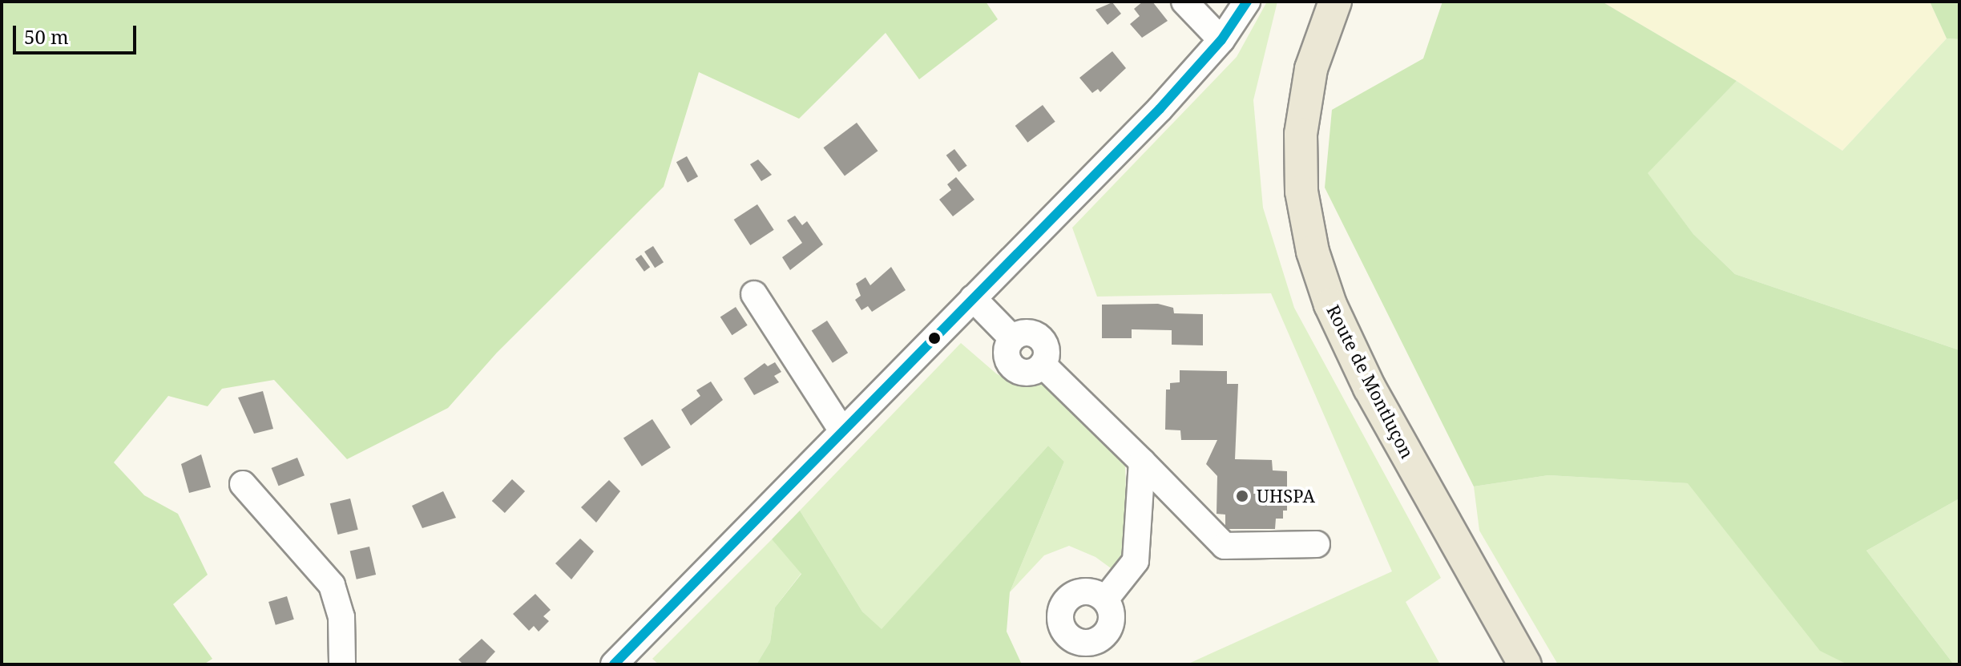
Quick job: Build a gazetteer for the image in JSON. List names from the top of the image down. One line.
{"streets":{"main road":["Route de Montluçon"]},"places":["UHSPA"],"scale_bar":"50 m"}
